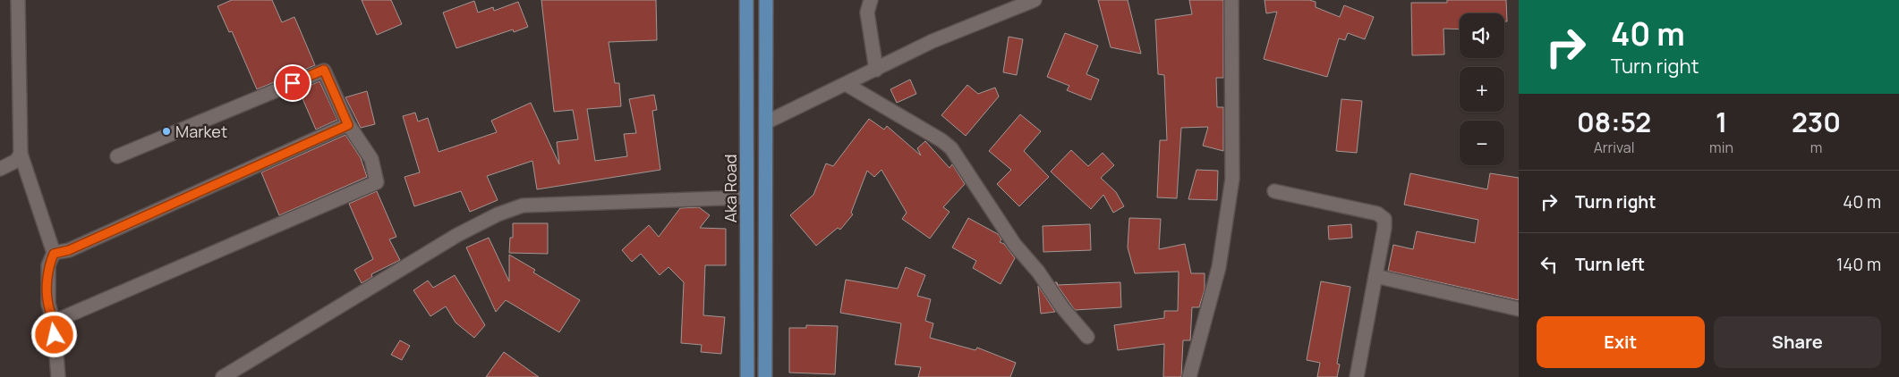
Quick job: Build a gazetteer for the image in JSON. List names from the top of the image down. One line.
{"streets":{"main road":["Aka Road"]},"places":["Market"],"page":{"turn":["40 m","Turn right"],"map_buttons":["+","−"],"eta":["08:52","Arrival","1","min","230","m"],"list":[{"name":"Turn right","value":"40 m"},{"name":"Turn left","value":"140 m"}],"buttons":["Exit","Share"]}}
